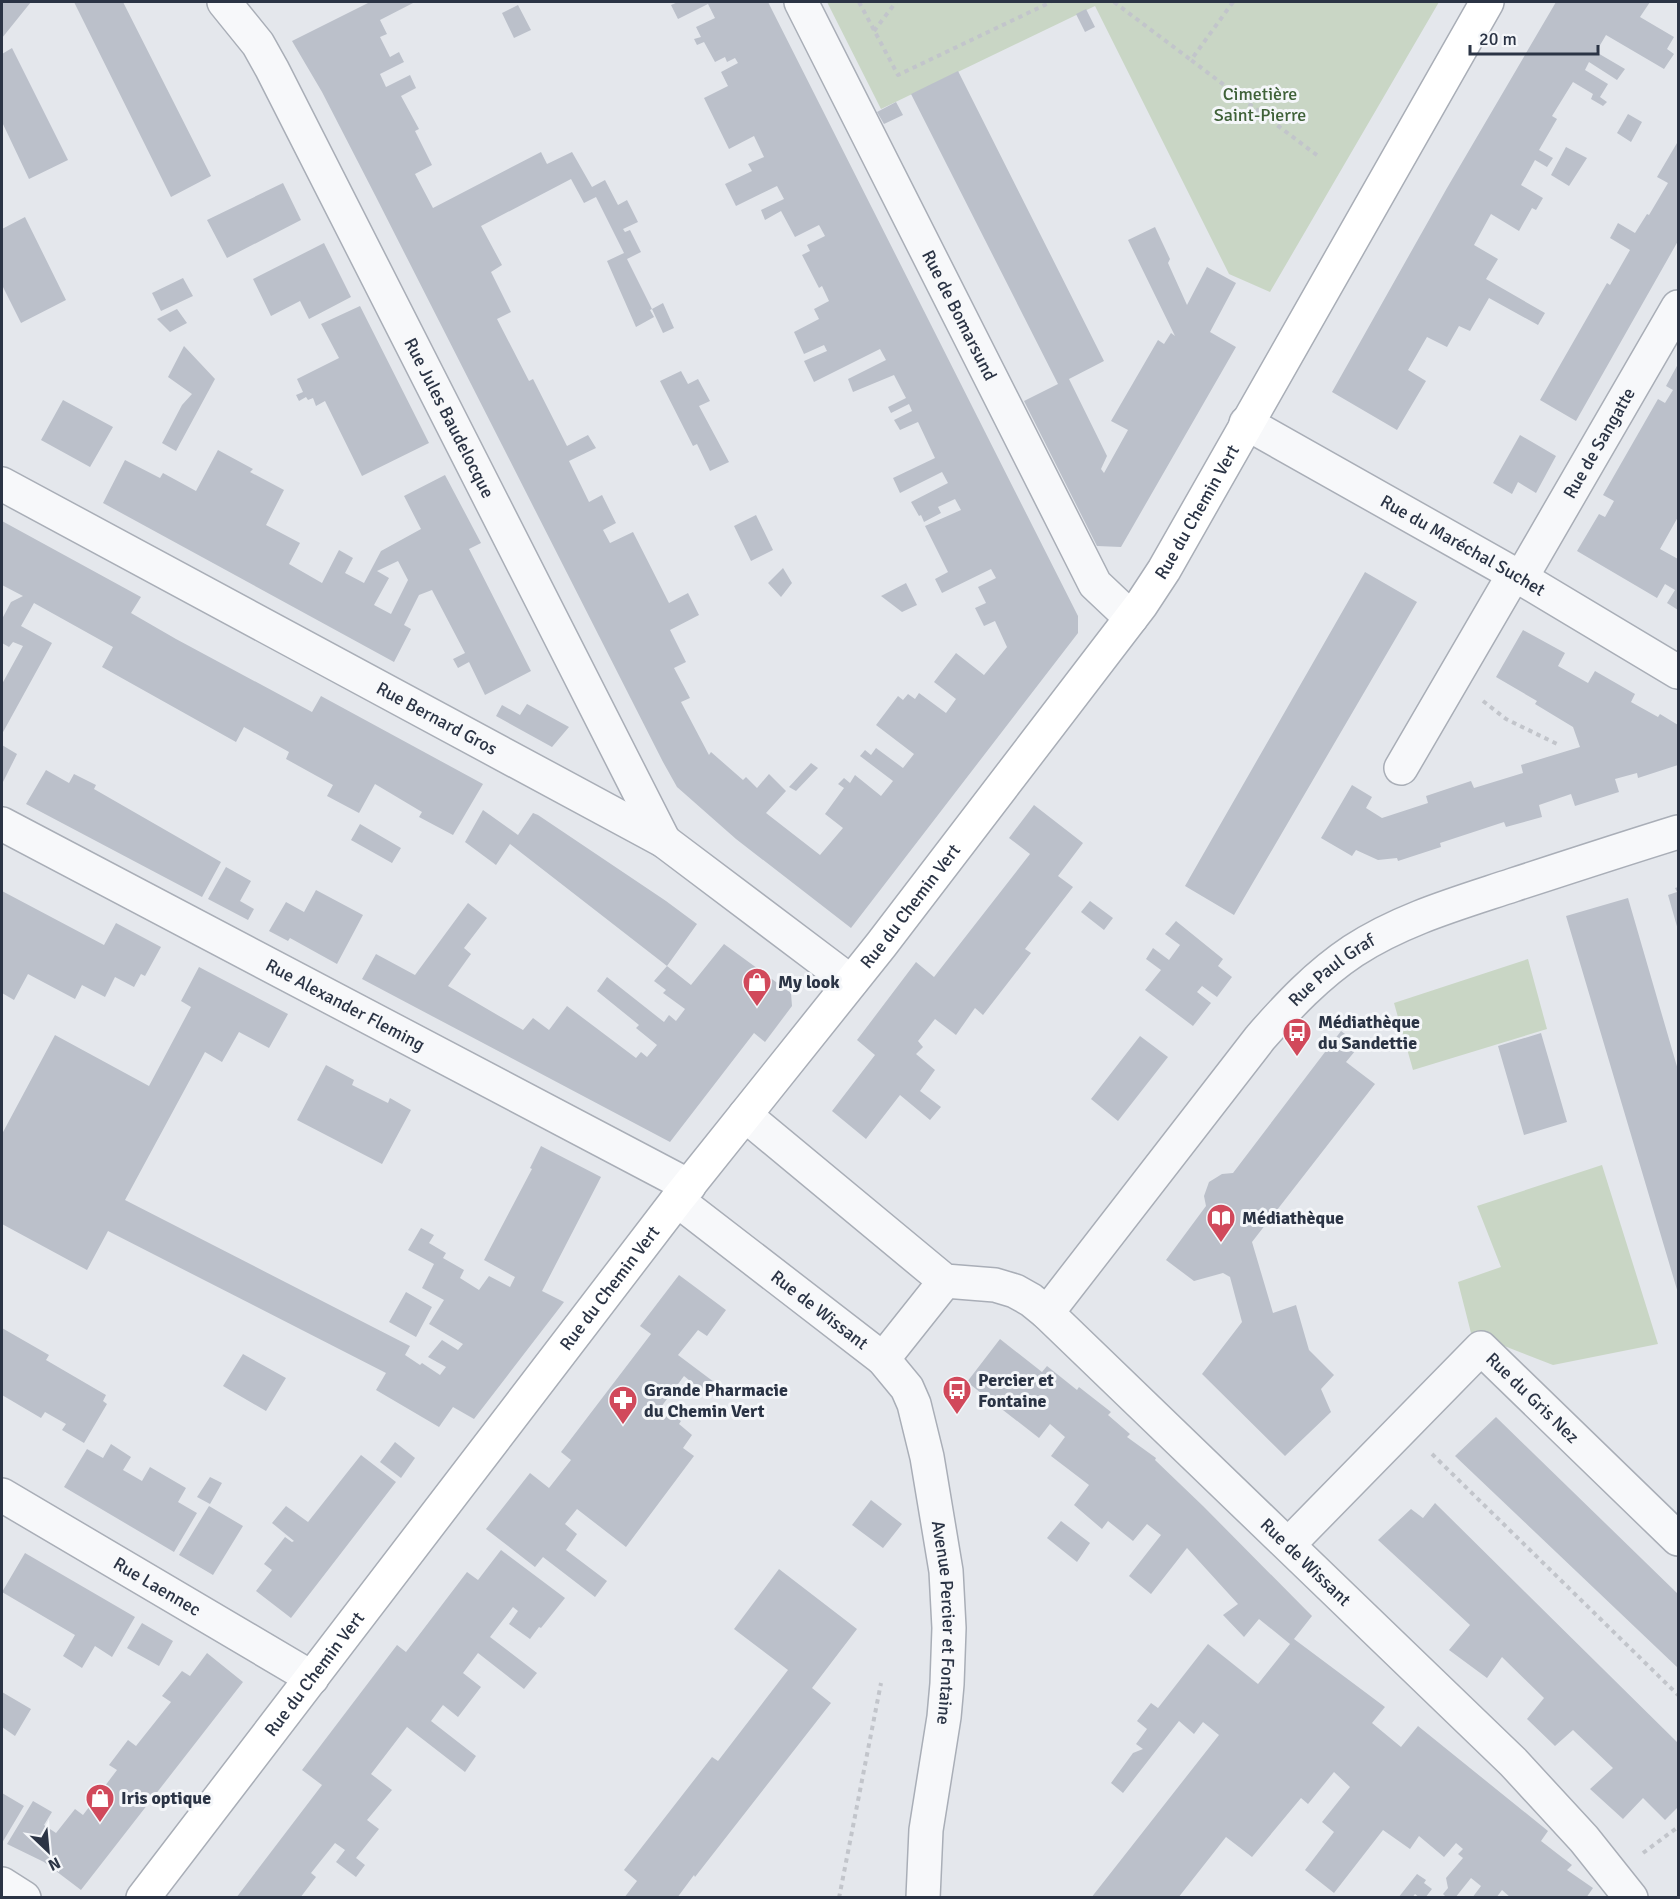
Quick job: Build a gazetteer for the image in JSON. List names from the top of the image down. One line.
{"streets":{"street":["Rue de Bomarsund","Rue Jules Baudelocque","Rue de Sangatte","Rue du Chemin Vert","Rue du Maréchal Suchet","Rue Bernard Gros","Rue Paul Graf","Rue Alexander Fleming","Rue de Wissant","Rue du Gris Nez","Rue Laennec","Avenue Percier et Fontaine"]},"crossings":[["Rue de Bomarsund","Rue du Chemin Vert"],["Rue Jules Baudelocque","Rue Bernard Gros"],["Rue de Sangatte","Rue du Maréchal Suchet"],["Rue du Chemin Vert","Rue du Maréchal Suchet"],["Rue du Chemin Vert","Rue Bernard Gros"],["Rue du Chemin Vert","Rue Alexander Fleming"],["Rue du Chemin Vert","Rue de Wissant"],["Rue du Chemin Vert","Rue Laennec"],["Rue Paul Graf","Rue de Wissant"],["Rue Alexander Fleming","Rue de Wissant"],["Rue de Wissant","Rue du Gris Nez"],["Rue de Wissant","Avenue Percier et Fontaine"]],"parks":["Cimetière Saint-Pierre"],"places":{"shop":["My look","Iris optique"],"bus stop":["Médiathèque du Sandettie","Percier et Fontaine"],"library":["Médiathèque"],"pharmacy":["Grande Pharmacie du Chemin Vert"]},"scale_bar":"20 m","north":"bottom right"}
